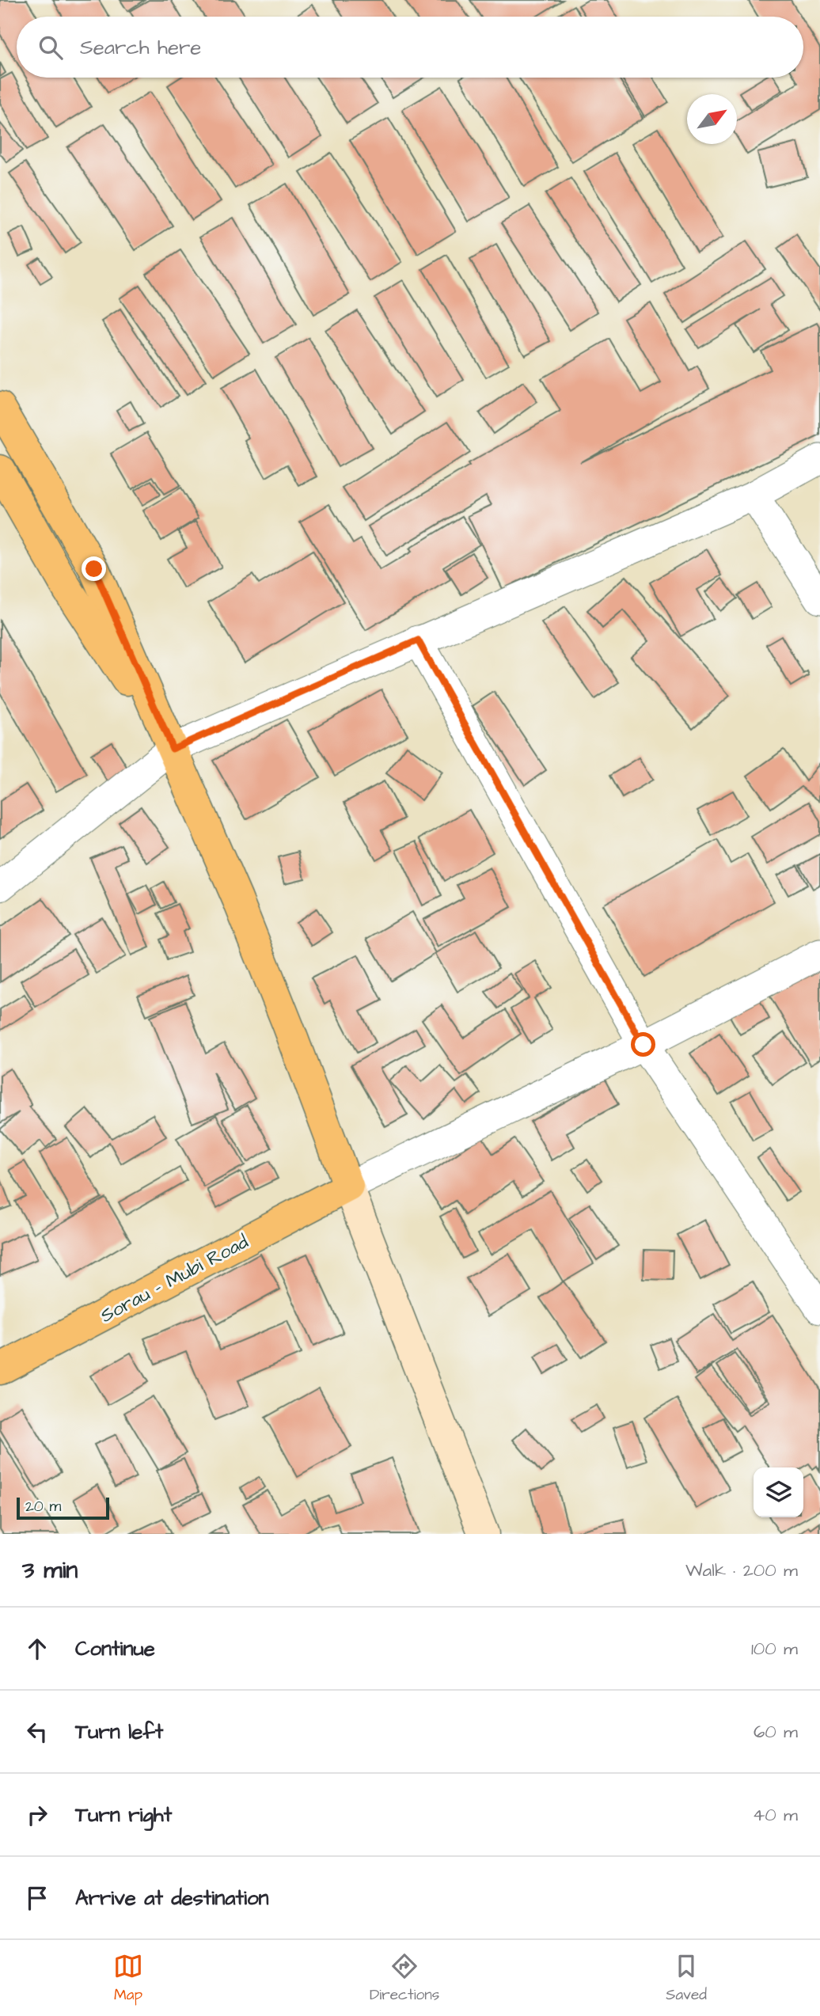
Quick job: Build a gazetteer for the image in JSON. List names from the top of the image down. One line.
{"streets":{"main road":["Sorau - Mubi Road"]},"scale_bar":"20 m","north":"top right","page":{"search":"Search here","scale":"20 m","heading":["3 min","Walk · 200 m"],"list":[["Continue","100 m"],["Turn left","60 m"],["Turn right","40 m"],"Arrive at destination"],"nav":["Map","Directions","Saved"]}}
